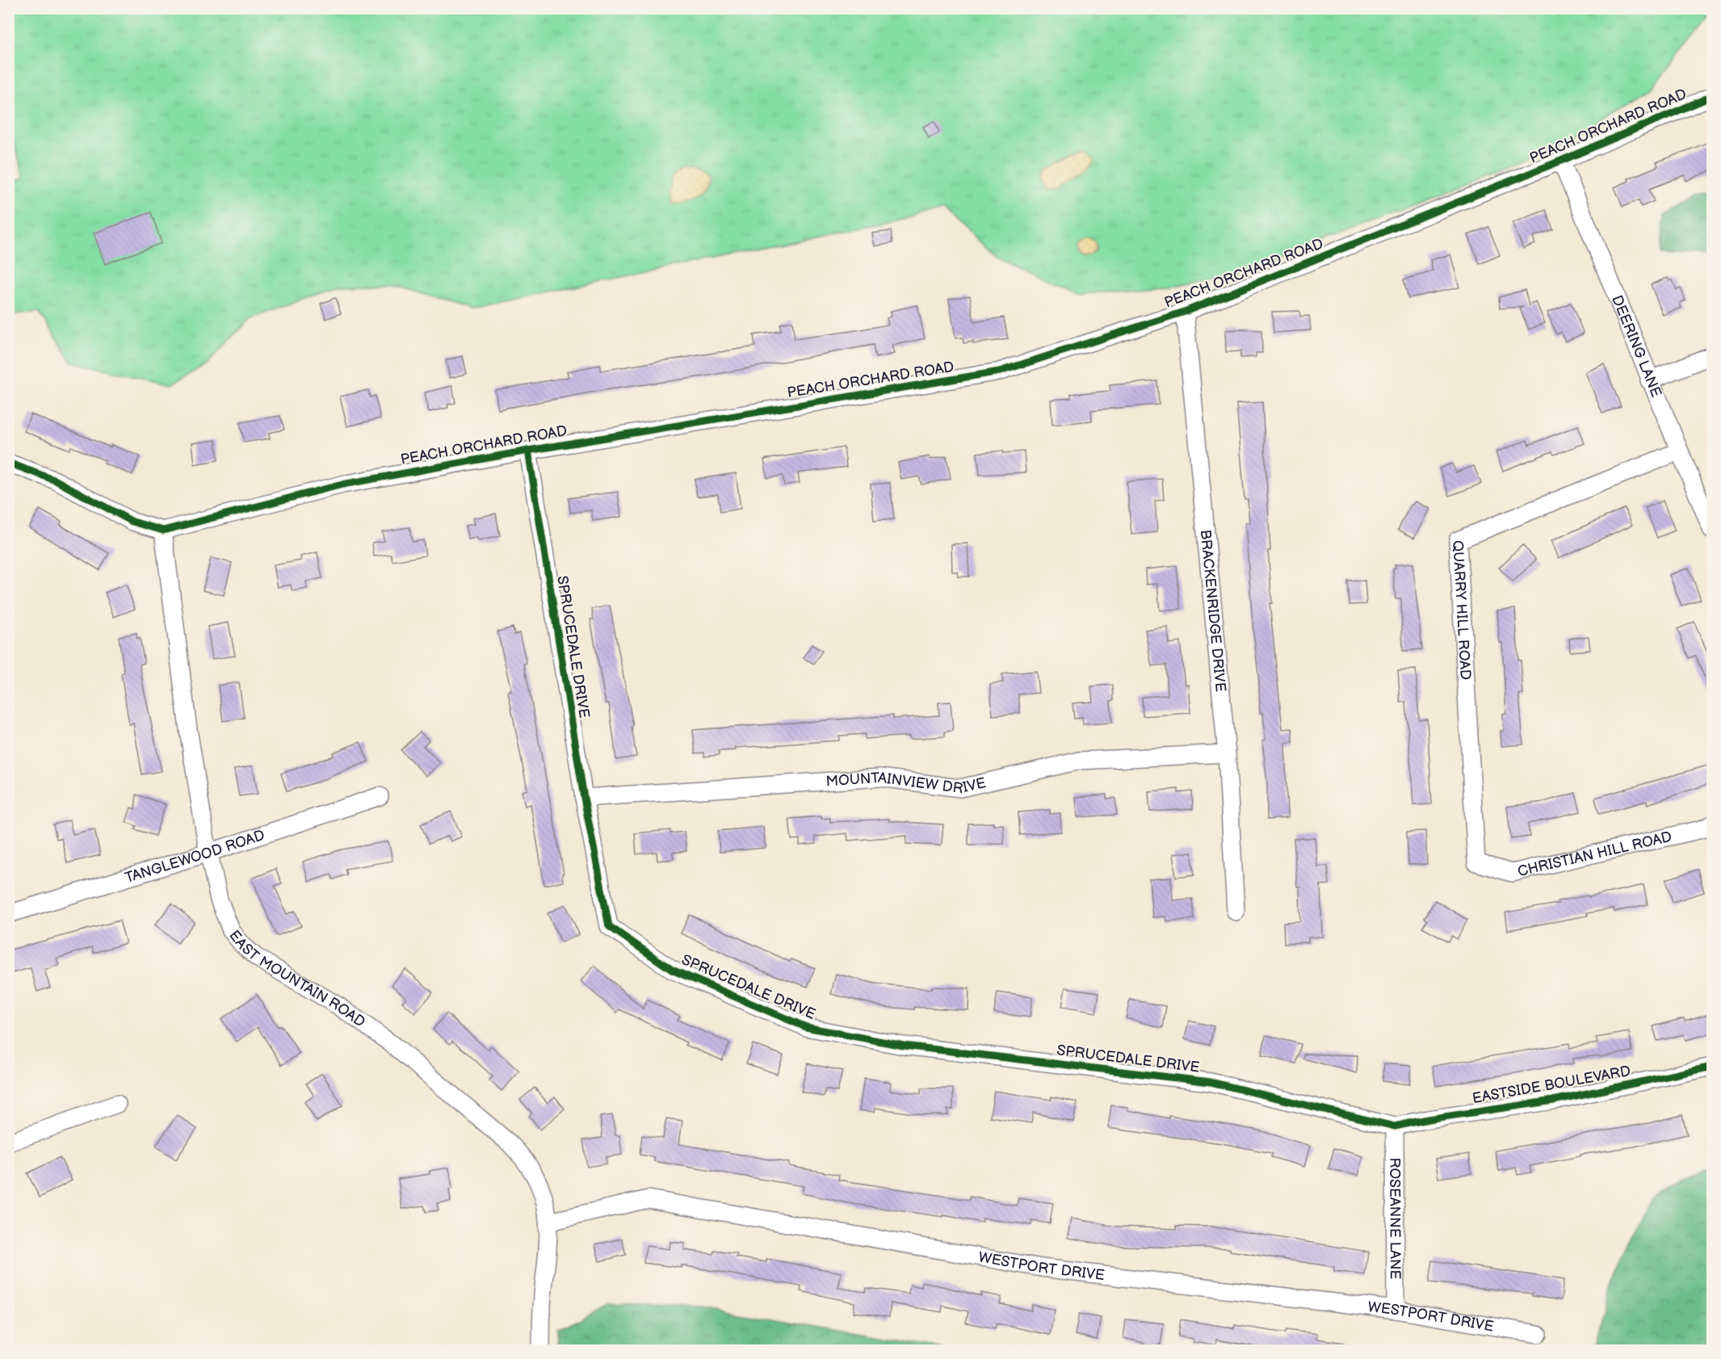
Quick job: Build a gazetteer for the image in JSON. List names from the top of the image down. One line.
{"streets":{"street":["PEACH ORCHARD ROAD","DEERING LANE","BRACKENRIDGE DRIVE","QUARRY HILL ROAD","SPRUCEDALE DRIVE","MOUNTAINVIEW DRIVE","CHRISTIAN HILL ROAD","TANGLEWOOD ROAD","EAST MOUNTAIN ROAD","EASTSIDE BOULEVARD","ROSEANNE LANE","WESTPORT DRIVE"]},"crossings":[["PEACH ORCHARD ROAD","DEERING LANE"],["PEACH ORCHARD ROAD","BRACKENRIDGE DRIVE"],["PEACH ORCHARD ROAD","SPRUCEDALE DRIVE"],["PEACH ORCHARD ROAD","EAST MOUNTAIN ROAD"],["DEERING LANE","QUARRY HILL ROAD"],["BRACKENRIDGE DRIVE","MOUNTAINVIEW DRIVE"],["QUARRY HILL ROAD","CHRISTIAN HILL ROAD"],["SPRUCEDALE DRIVE","MOUNTAINVIEW DRIVE"],["SPRUCEDALE DRIVE","EASTSIDE BOULEVARD"],["SPRUCEDALE DRIVE","ROSEANNE LANE"],["TANGLEWOOD ROAD","EAST MOUNTAIN ROAD"],["EAST MOUNTAIN ROAD","WESTPORT DRIVE"],["EASTSIDE BOULEVARD","ROSEANNE LANE"],["ROSEANNE LANE","WESTPORT DRIVE"]]}
